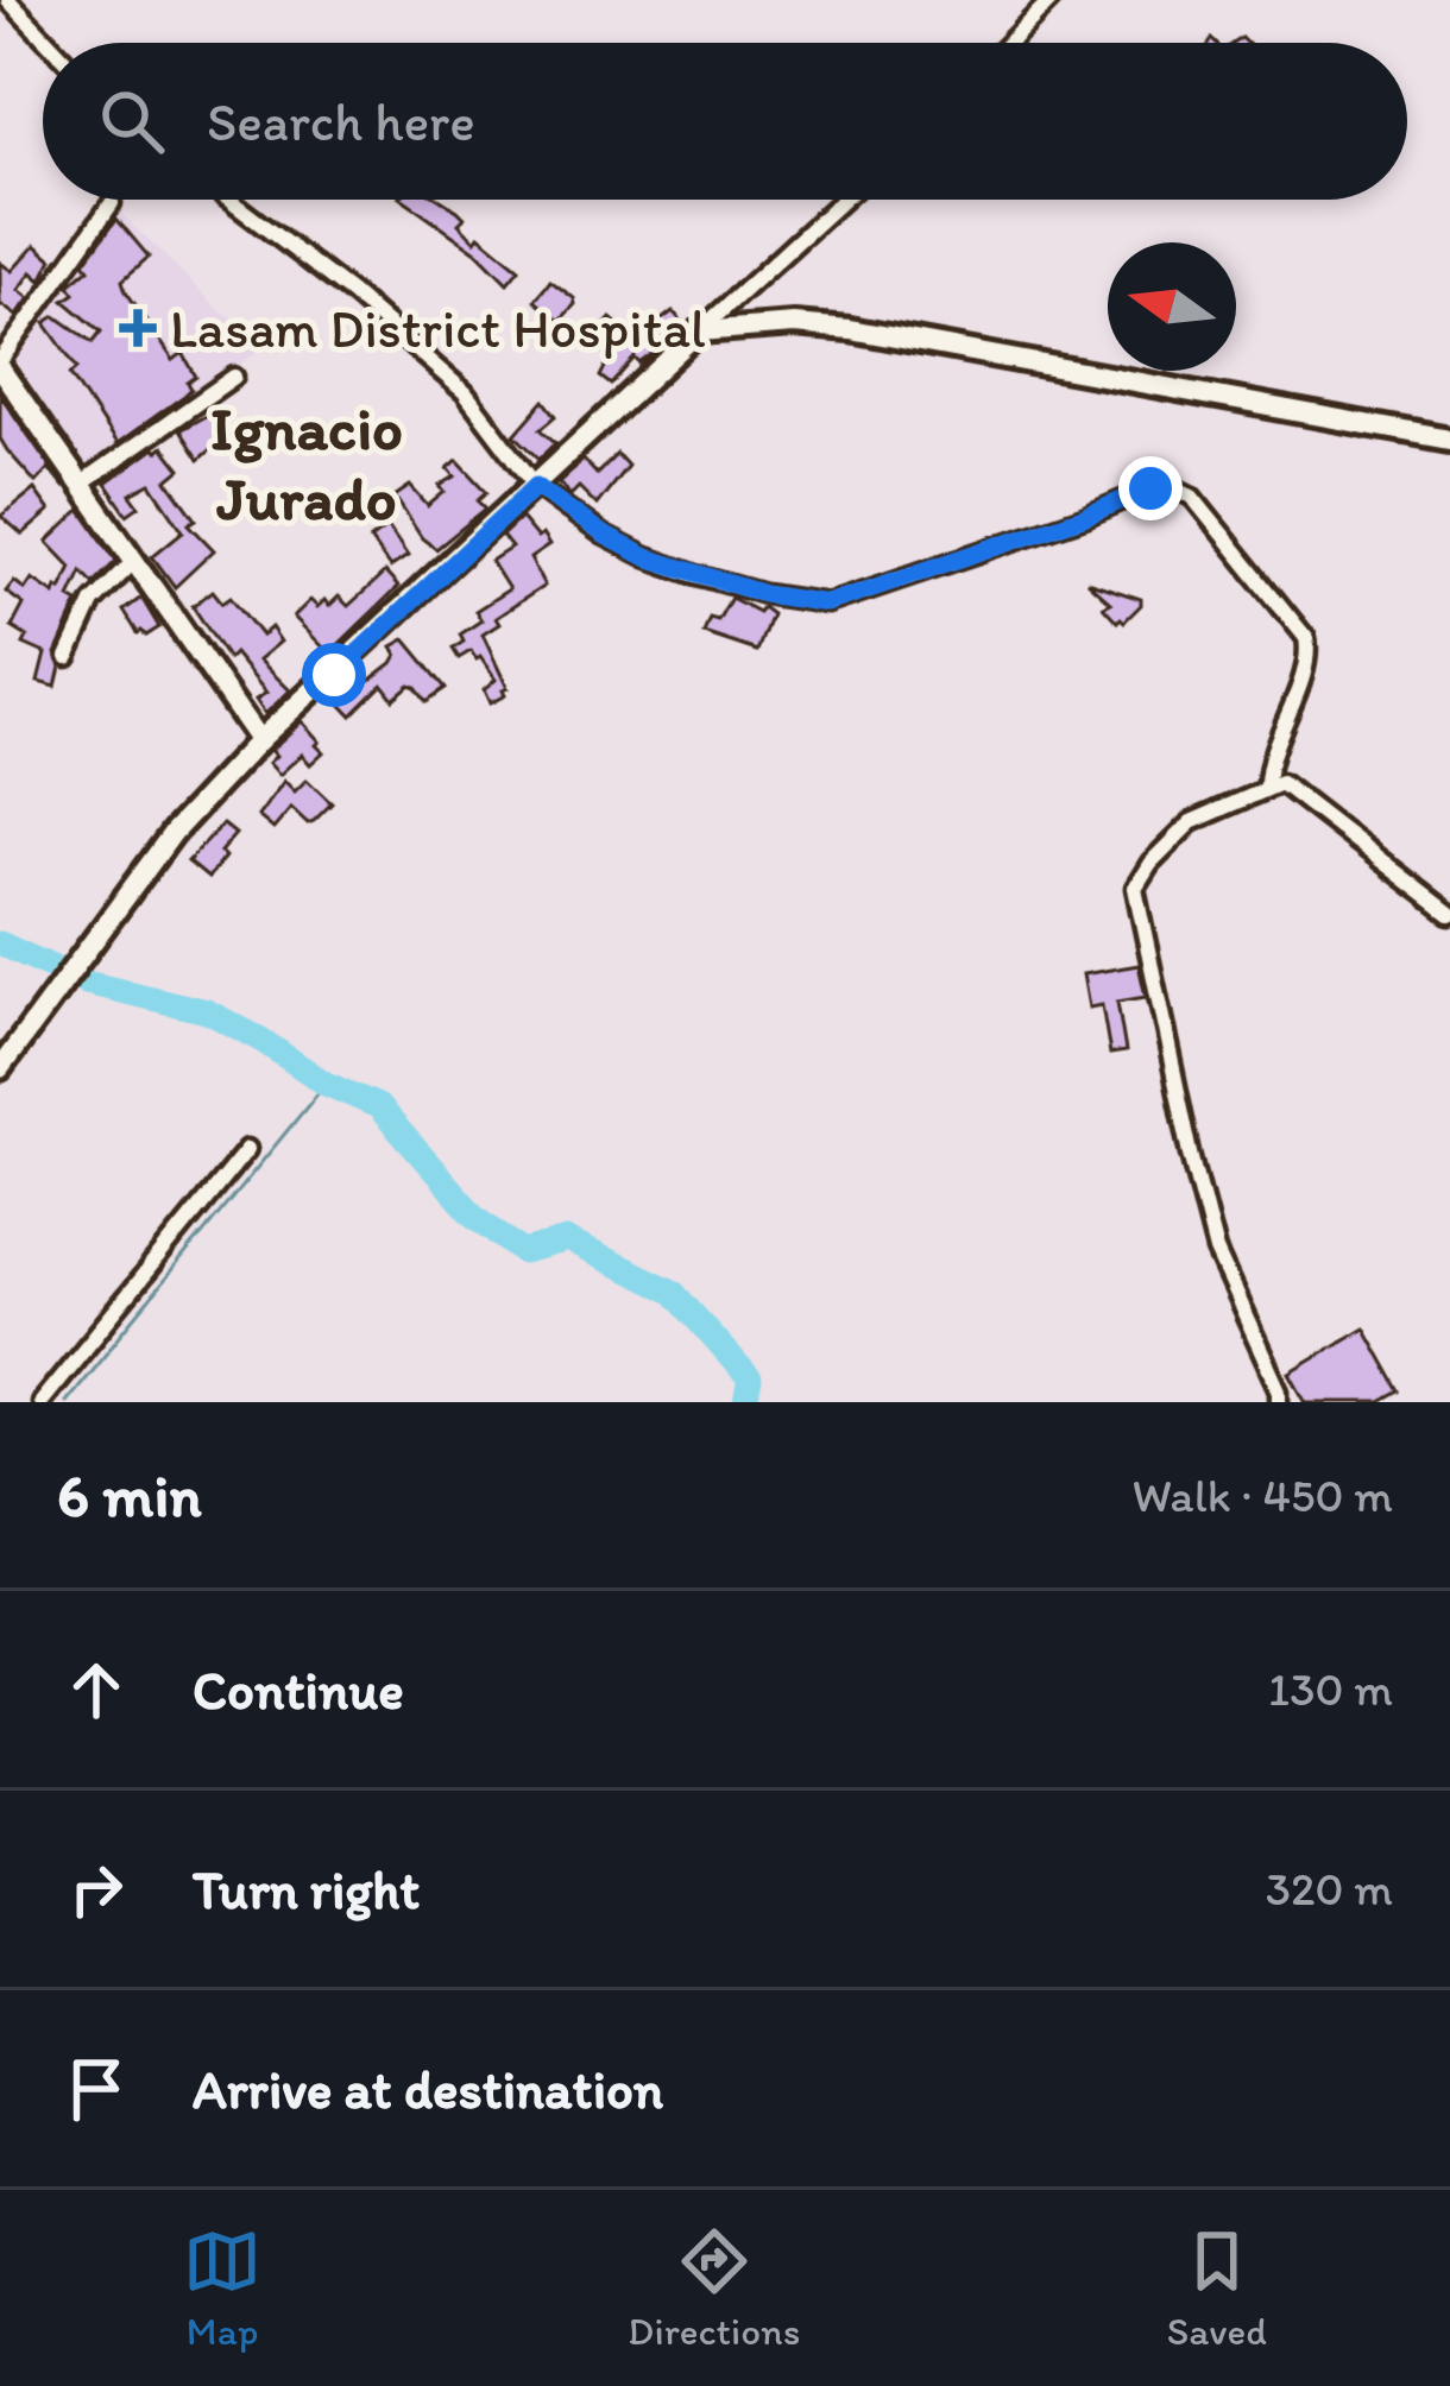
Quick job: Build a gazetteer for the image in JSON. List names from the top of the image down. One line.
{"districts":["Ignacio Jurado"],"places":{"health":["Lasam District Hospital"]},"north":"left","page":{"search":"Search here","heading":["6 min","Walk · 450 m"],"list":[["Continue","130 m"],["Turn right","320 m"],"Arrive at destination"],"nav":["Map","Directions","Saved"]}}
